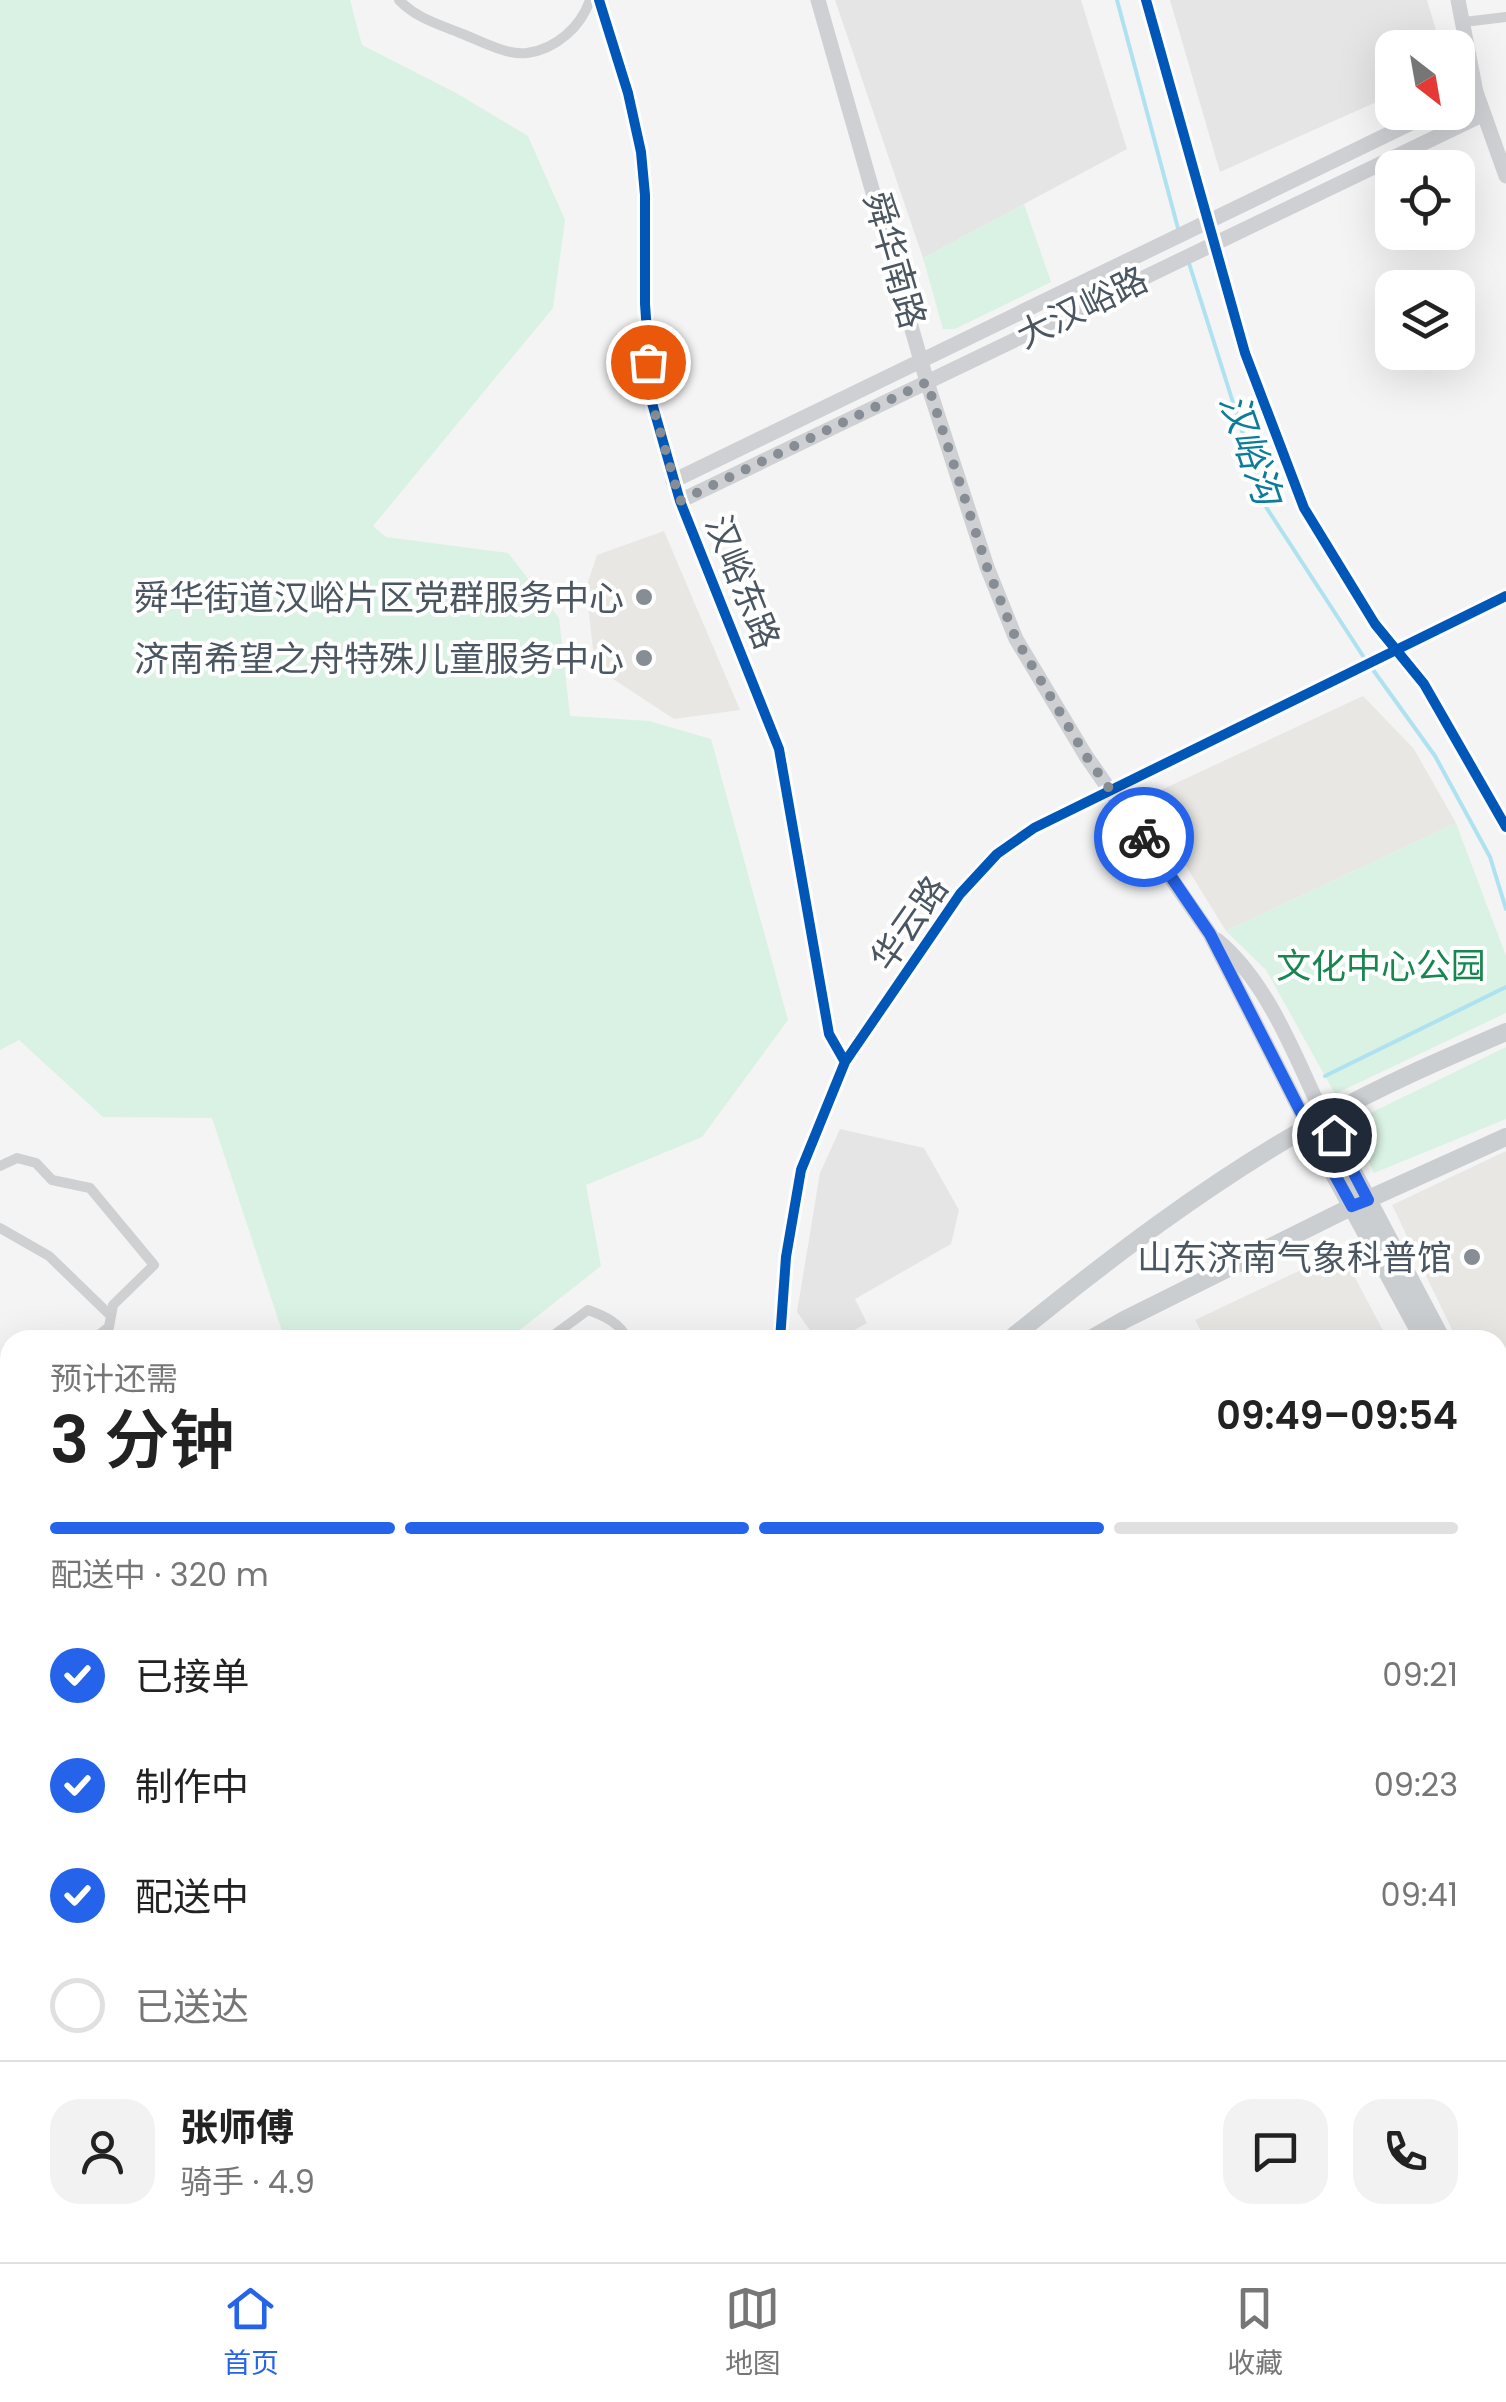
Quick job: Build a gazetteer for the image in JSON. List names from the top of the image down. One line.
{"streets":{"main road":["舜华南路"],"street":["大汉峪路","汉峪东路","华云路"]},"crossings":[["舜华南路","大汉峪路"],["舜华南路","华云路"],["大汉峪路","汉峪东路"],["汉峪东路","华云路"]],"water":["汉峪沟"],"parks":["文化中心公园"],"places":["舜华街道汉峪片区党群服务中心","济南希望之舟特殊儿童服务中心","山东济南气象科普馆"],"north":"bottom right","page":{"heading":["3 分钟","预计还需","09:49–09:54"],"panel":["张师傅","骑手 · 4.9"],"bar":"配送中 · 320 m","list":[["已接单","09:21"],["制作中","09:23"],["配送中","09:41"],"已送达"],"tabs":["首页","地图","收藏"]}}
